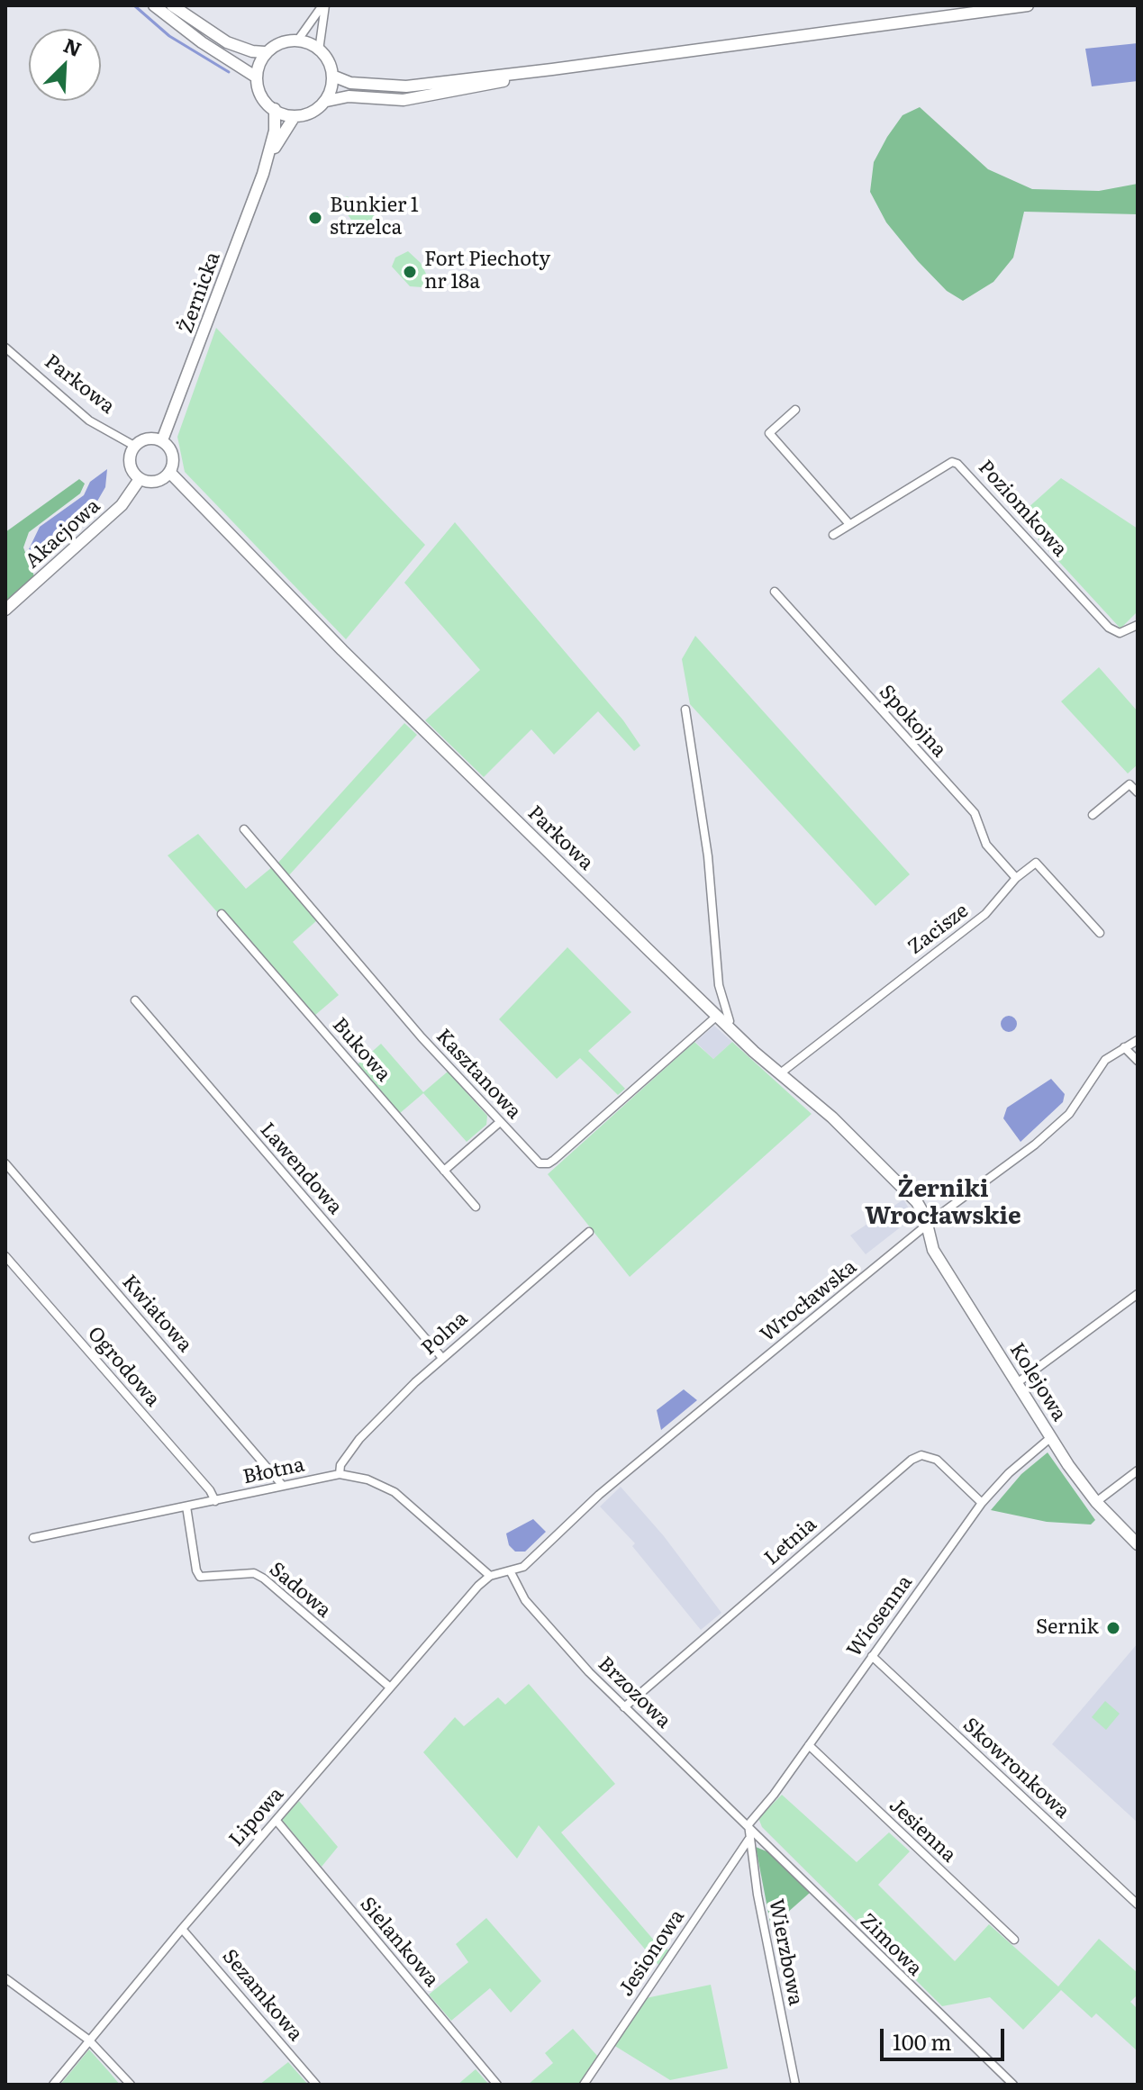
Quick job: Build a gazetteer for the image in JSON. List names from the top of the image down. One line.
{"streets":{"street":["Żernicka","Parkowa","Poziomkowa","Akacjowa","Spokojna","Zacisze","Bukowa","Kasztanowa","Lawendowa","Wrocławska","Kwiatowa","Polna","Ogrodowa","Kolejowa","Błotna","Letnia","Sadowa","Wiosenna","Brzozowa","Skowronkowa","Lipowa","Jesienna","Sielankowa","Zimowa","Wierzbowa","Jesionowa","Sezamkowa"]},"crossings":[["Żernicka","Parkowa"],["Żernicka","Akacjowa"],["Parkowa","Akacjowa"],["Parkowa","Zacisze"],["Parkowa","Kasztanowa"],["Parkowa","Wrocławska"],["Parkowa","Kolejowa"],["Spokojna","Zacisze"],["Lawendowa","Polna"],["Wrocławska","Kolejowa"],["Wrocławska","Błotna"],["Wrocławska","Brzozowa"],["Wrocławska","Lipowa"],["Kwiatowa","Błotna"],["Polna","Błotna"],["Ogrodowa","Błotna"],["Kolejowa","Wiosenna"],["Błotna","Sadowa"],["Błotna","Lipowa"],["Letnia","Wiosenna"],["Letnia","Brzozowa"],["Sadowa","Lipowa"],["Wiosenna","Brzozowa"],["Wiosenna","Skowronkowa"],["Wiosenna","Jesienna"],["Wiosenna","Zimowa"],["Wiosenna","Wierzbowa"],["Brzozowa","Zimowa"],["Brzozowa","Wierzbowa"],["Lipowa","Sielankowa"],["Lipowa","Sezamkowa"],["Zimowa","Wierzbowa"],["Wierzbowa","Jesionowa"]],"districts":["Żerniki Wrocławskie"],"places":["Bunkier 1 strzelca","Fort Piechoty nr 18a","Sernik"],"scale_bar":"100 m","north":"top right"}
